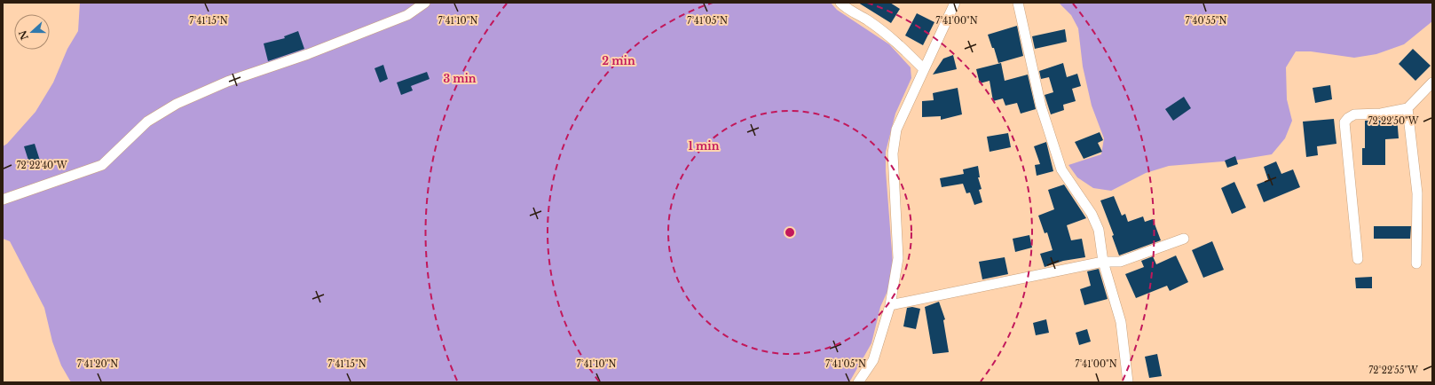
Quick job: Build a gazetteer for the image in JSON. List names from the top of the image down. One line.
{"north":"left","coordinates":["7°41'15\"N","7°41'10\"N","7°41'05\"N","7°41'00\"N","7°40'55\"N","72°22'50\"W","72°22'40\"W","7°41'20\"N","72°22'55\"W"],"rings":["2 min","3 min","1 min"]}
